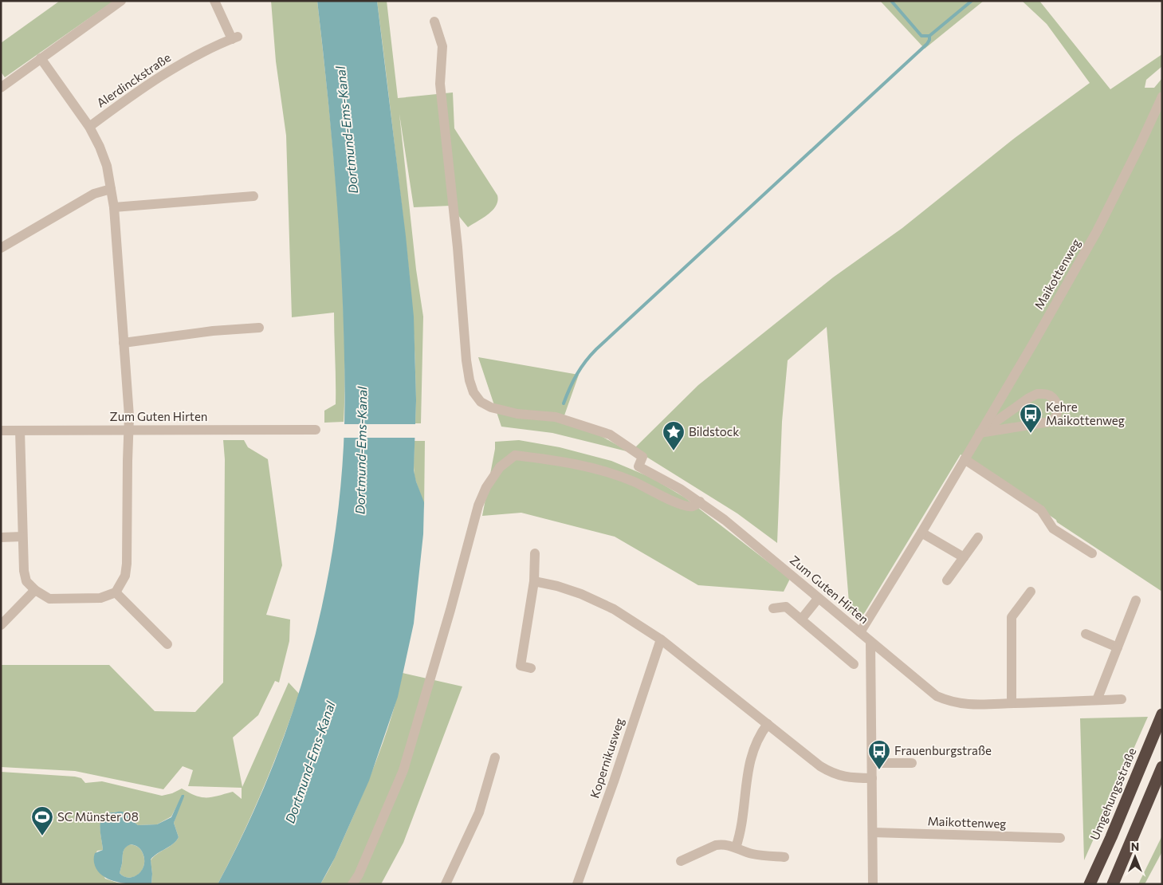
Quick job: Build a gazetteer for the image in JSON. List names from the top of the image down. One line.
{"streets":{"highway":["Umgehungsstraße"],"street":["Alerdinckstraße","Maikottenweg","Zum Guten Hirten","Kopernikusweg"]},"crossings":[["Maikottenweg","Zum Guten Hirten"]],"water":["Dortmund-Ems-Kanal"],"places":{"bus stop":["Kehre Maikottenweg","Frauenburgstraße"],"place":["Bildstock"],"sports":["SC Münster 08"]},"north":"top"}
